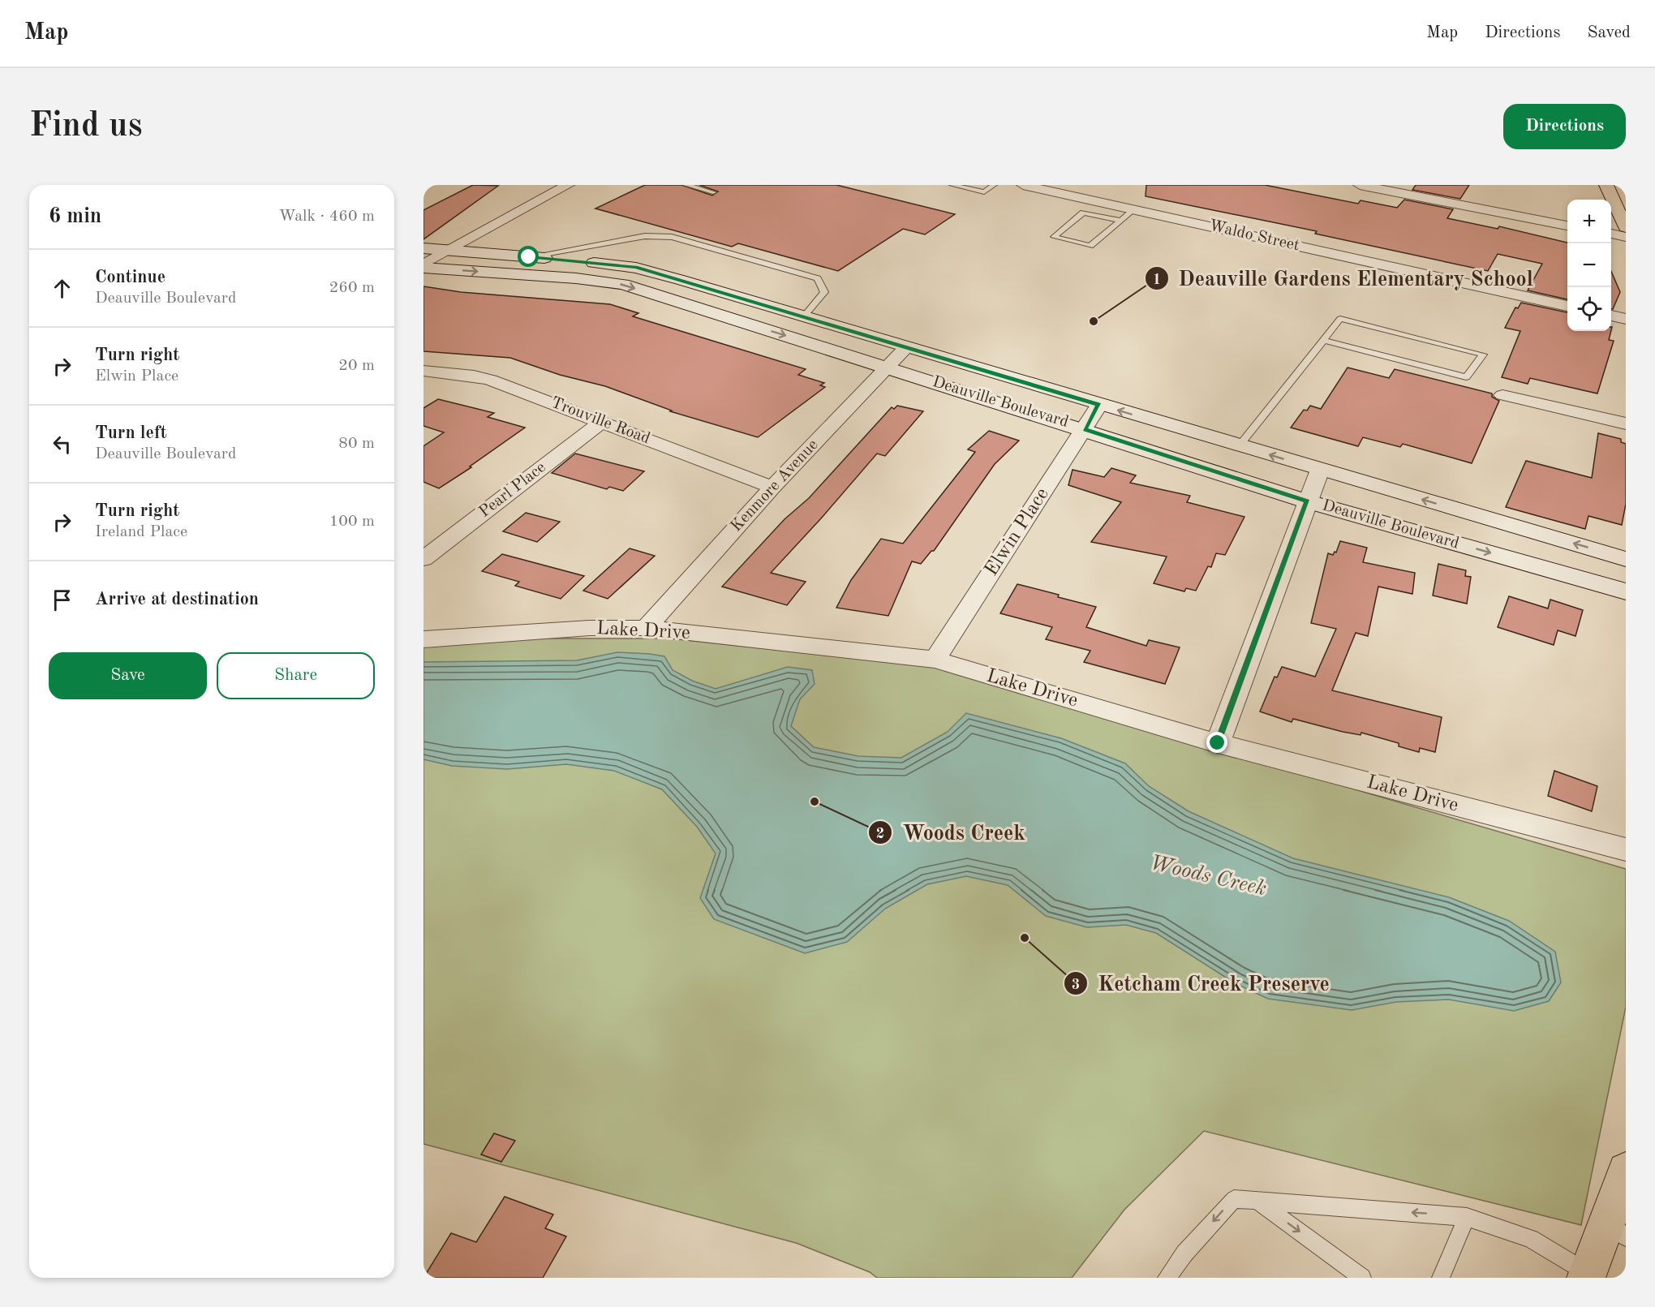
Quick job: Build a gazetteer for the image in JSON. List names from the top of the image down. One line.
{"streets":{"street":["Waldo Street","Deauville Boulevard","Trouville Road","Kenmore Avenue","Pearl Place","Elwin Place","Lake Drive"]},"crossings":[["Deauville Boulevard","Kenmore Avenue"],["Deauville Boulevard","Elwin Place"],["Trouville Road","Kenmore Avenue"],["Trouville Road","Pearl Place"],["Kenmore Avenue","Lake Drive"],["Elwin Place","Lake Drive"]],"water":["Woods Creek"],"places":["Deauville Gardens Elementary School","Woods Creek","Ketcham Creek Preserve"],"page":{"header":"Map","nav":["Map","Directions","Saved"],"buttons":["Directions",["Save","Share"]],"title":"Find us","heading":["6 min","Walk · 460 m"],"map_buttons":["+","−"],"list":[["Continue","Deauville Boulevard","260 m"],["Turn right","Elwin Place","20 m"],["Turn left","Deauville Boulevard","80 m"],["Turn right","Ireland Place","100 m"],"Arrive at destination"]}}
